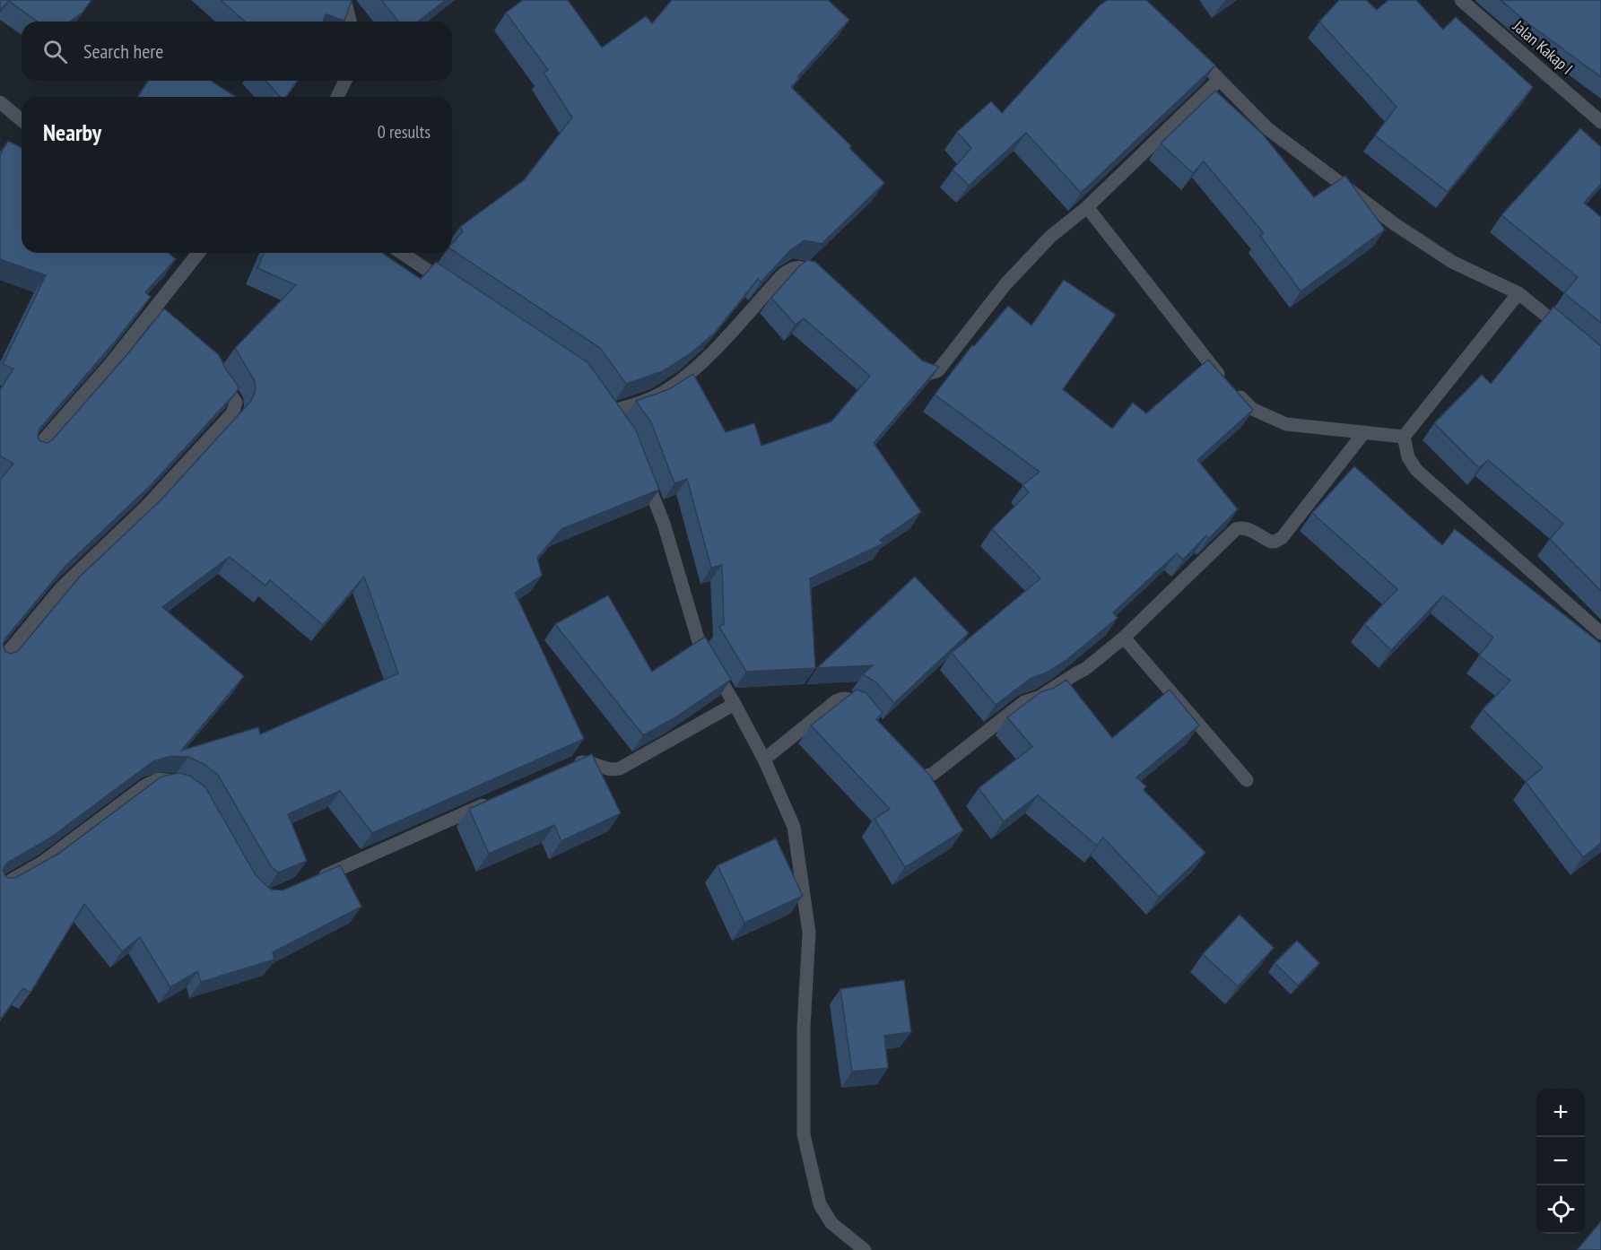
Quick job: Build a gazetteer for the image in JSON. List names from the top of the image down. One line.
{"streets":{"street":["Jalan Kakap I"]},"page":{"search":"Search here","heading":["Nearby","0 results"],"map_buttons":["+","−"]}}
